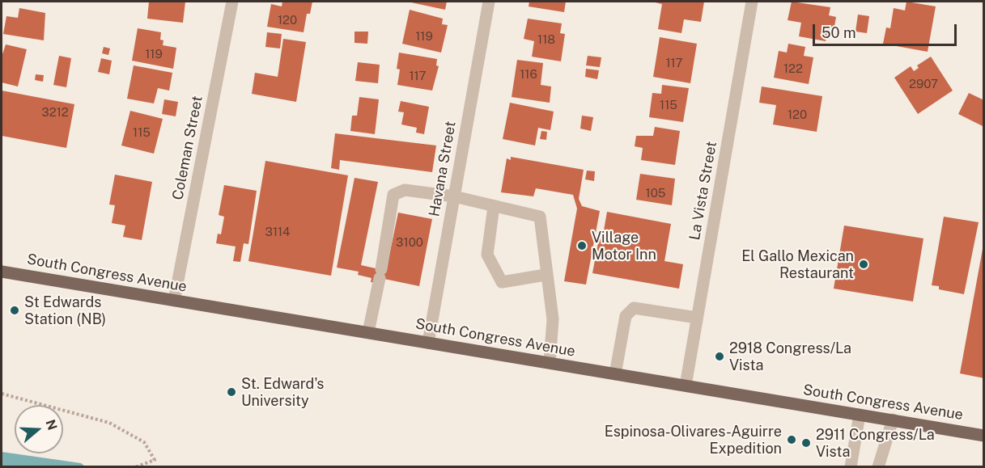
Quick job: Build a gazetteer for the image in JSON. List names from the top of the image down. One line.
{"streets":{"main road":["South Congress Avenue"],"street":["Coleman Street","Havana Street","La Vista Street"]},"crossings":[["Coleman Street","South Congress Avenue"],["Havana Street","South Congress Avenue"],["La Vista Street","South Congress Avenue"]],"places":["Village Motor Inn","El Gallo Mexican Restaurant","St Edwards Station (NB)","2918 Congress/La Vista","St. Edward's University","Espinosa-Olivares-Aguirre Expedition","2911 Congress/La Vista"],"house_numbers":["120","119","118","119","117","122","116","117","2907","115","3212","120","115","105","3114","3100"],"scale_bar":"50 m","north":"right"}
